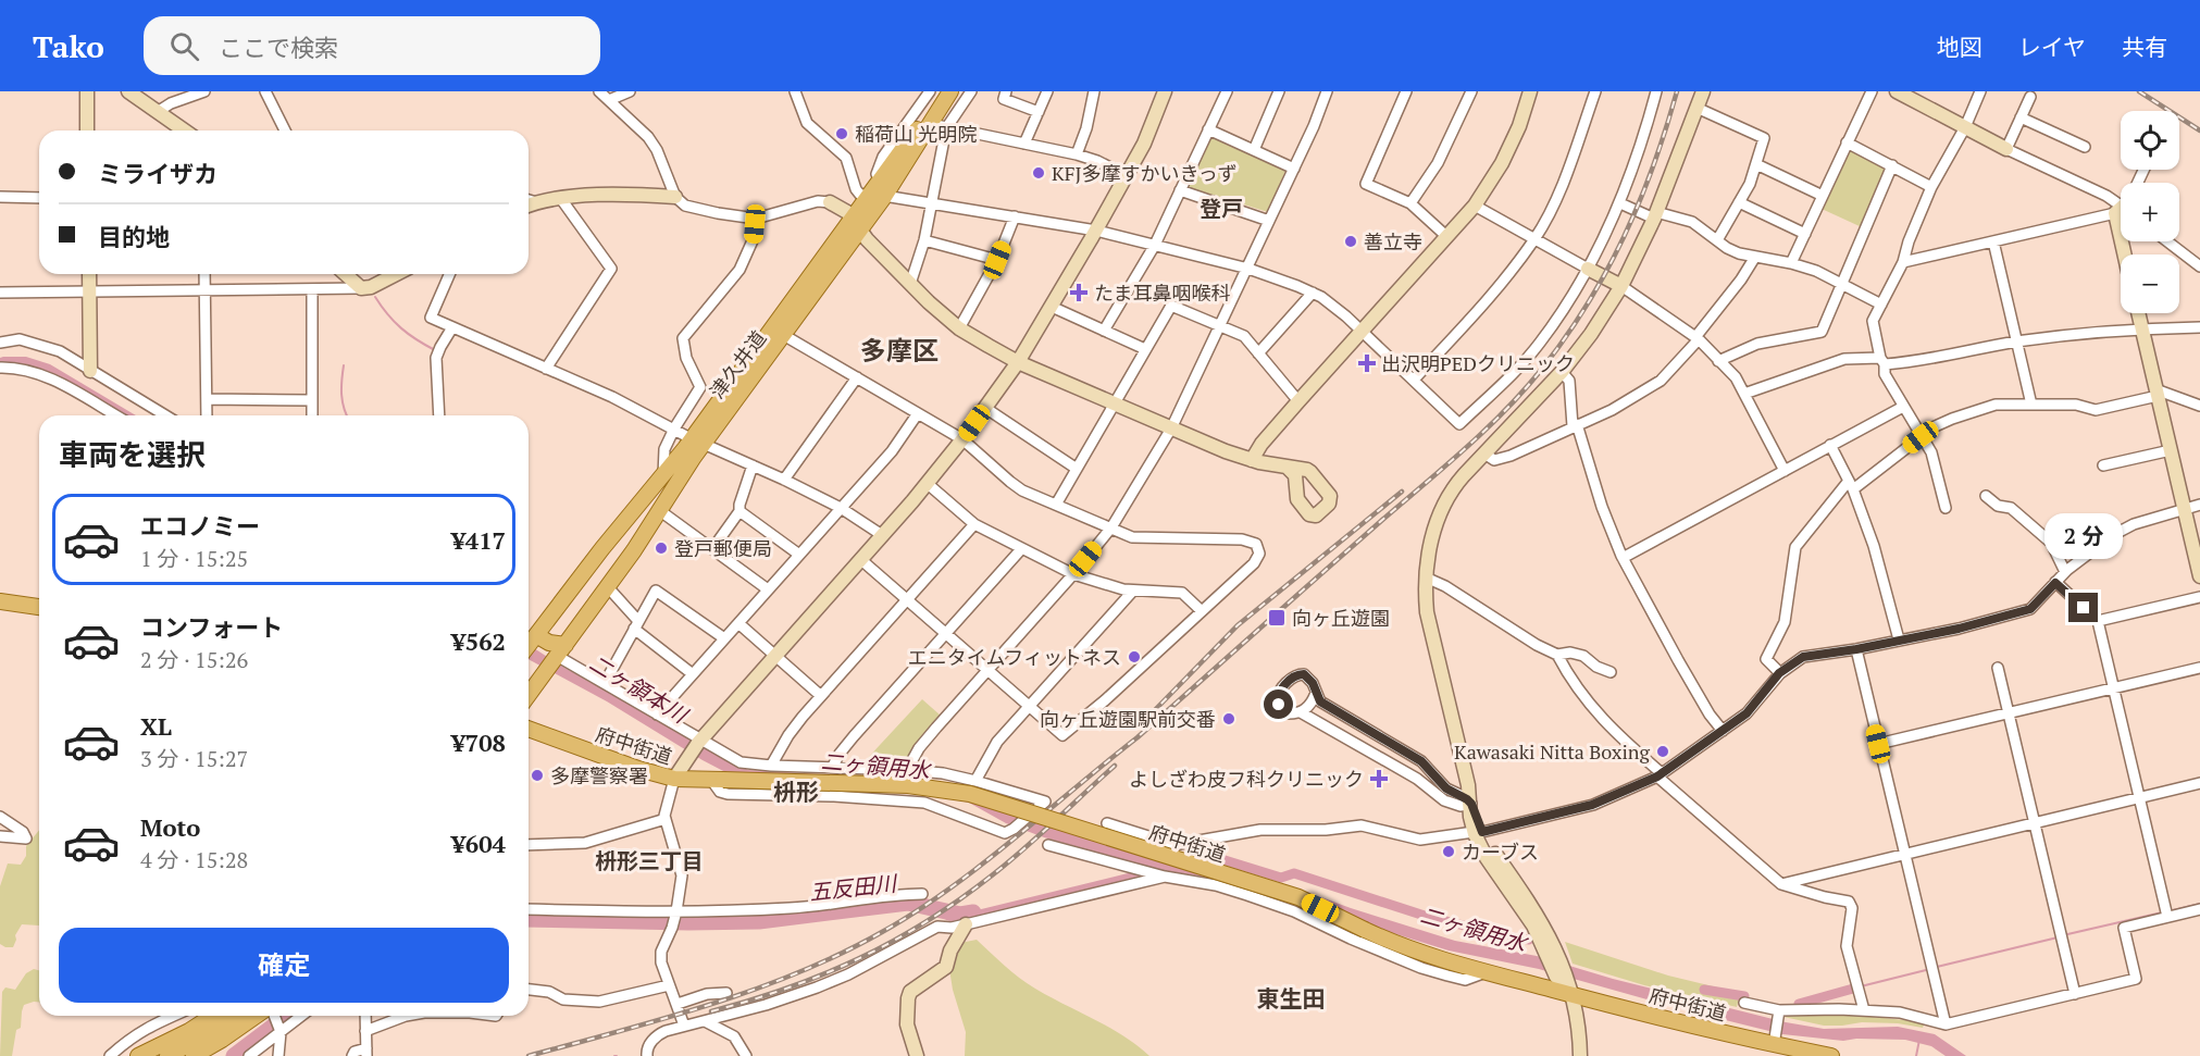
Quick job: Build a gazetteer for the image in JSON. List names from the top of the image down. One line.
{"streets":{"main road":["津久井道","府中街道"]},"districts":["登戸","多摩区","枡形","枡形三丁目","東生田"],"water":["二ヶ領本川","二ヶ領用水","五反田川"],"places":{"other":["稲荷山 光明院","KFJ多摩すかいきっず","善立寺","登戸郵便局","エニタイムフィットネス","向ヶ丘遊園駅前交番","Kawasaki Nitta Boxing","多摩警察署","カーブス"],"health":["たま耳鼻咽喉科","出沢明PEDクリニック","よしざわ皮フ科クリニック"],"transit":["向ヶ丘遊園"]},"page":{"header":"Tako","search":"ここで検索","nav":["地図","レイヤ","共有"],"map_buttons":["+","−"],"banner":["ミライザカ","目的地"],"heading":"車両を選択","list":[{"name":"エコノミー","note":"1 分 · 15:25","value":"¥417"},{"name":"コンフォート","note":"2 分 · 15:26","value":"¥562"},{"name":"XL","note":"3 分 · 15:27","value":"¥708"},{"name":"Moto","note":"4 分 · 15:28","value":"¥604"}],"bubble":"2 分","buttons":"確定"}}
